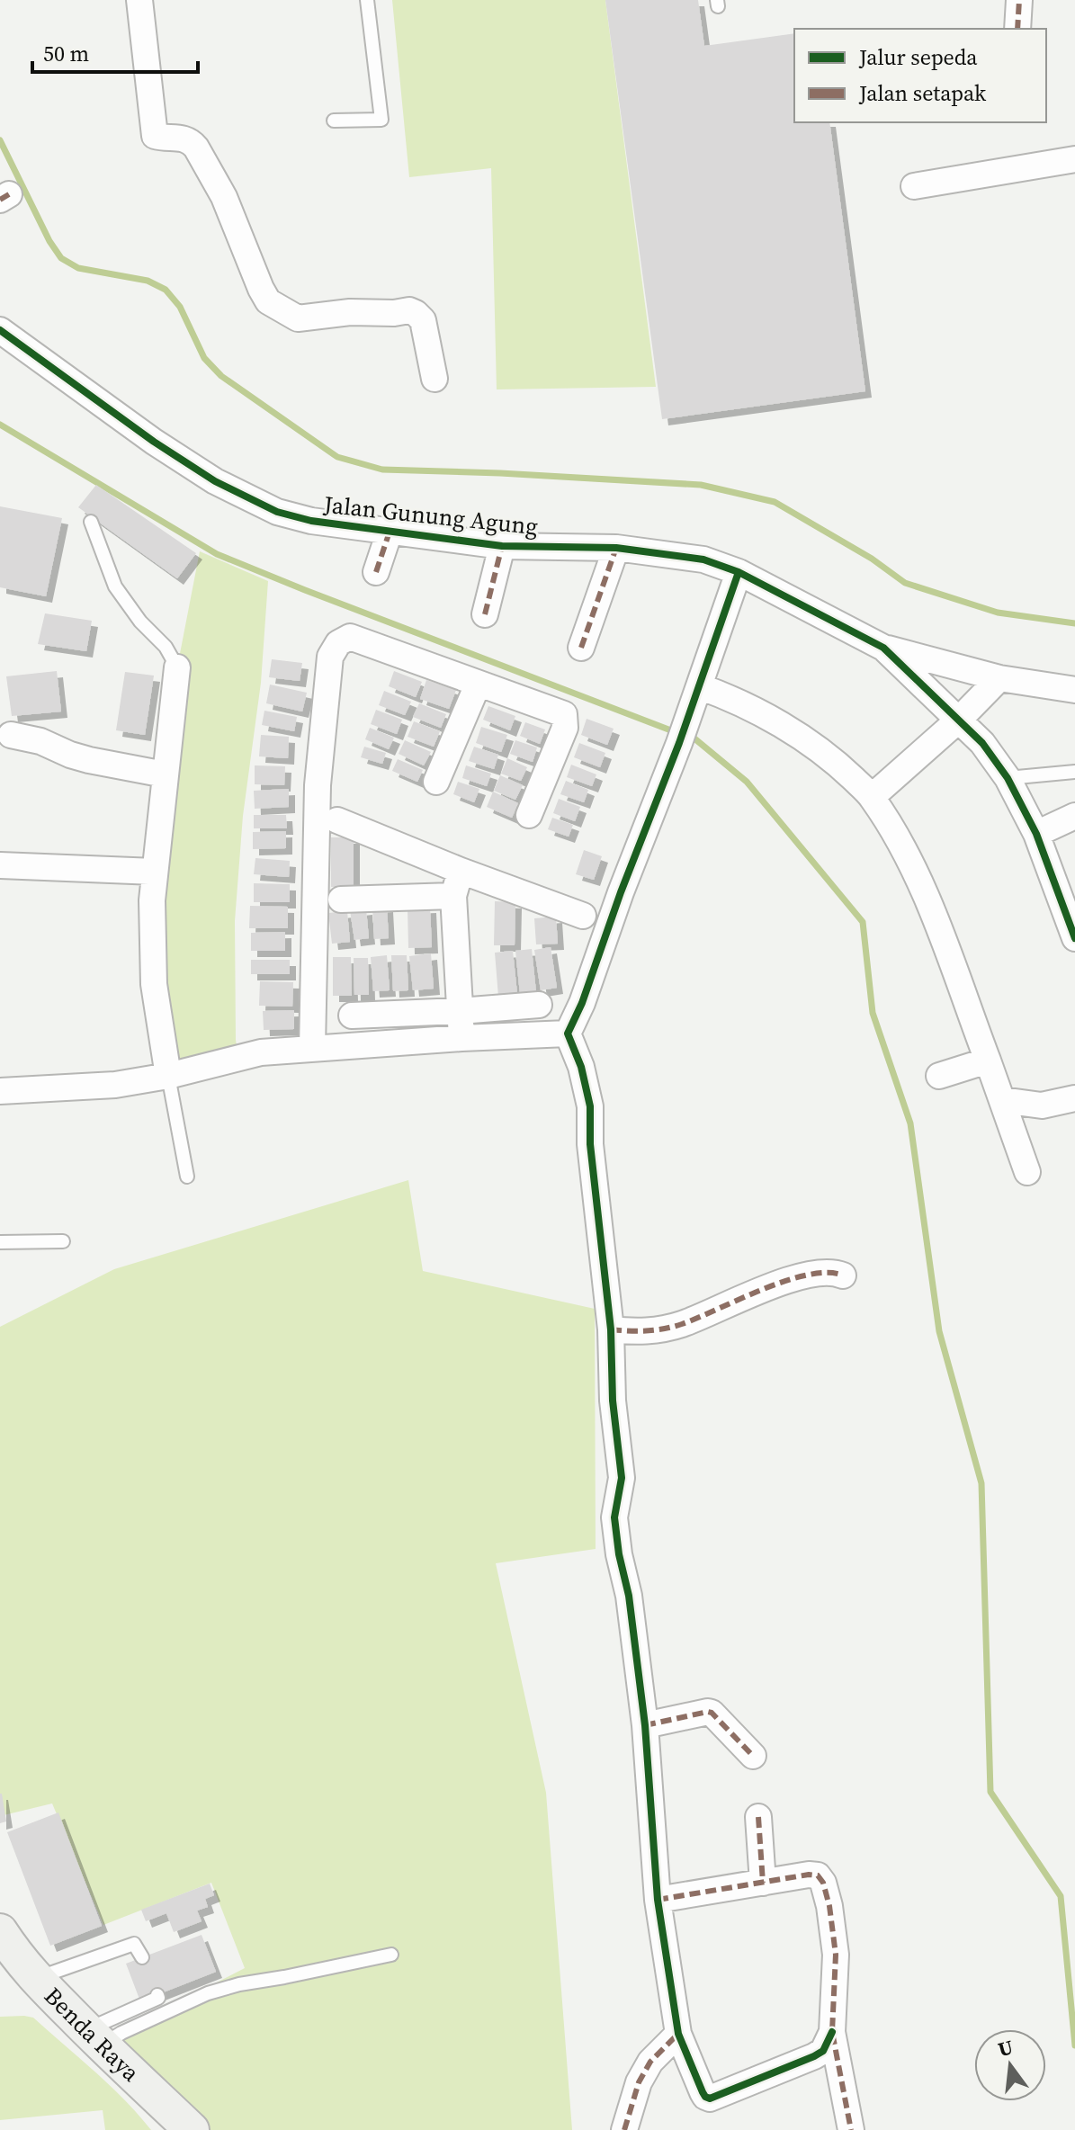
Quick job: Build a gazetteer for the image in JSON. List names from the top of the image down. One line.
{"streets":{"street":["Jalan Gunung Agung","Benda Raya"]},"legend":["Jalur sepeda","Jalan setapak"],"scale_bar":"50 m","north":"top"}
